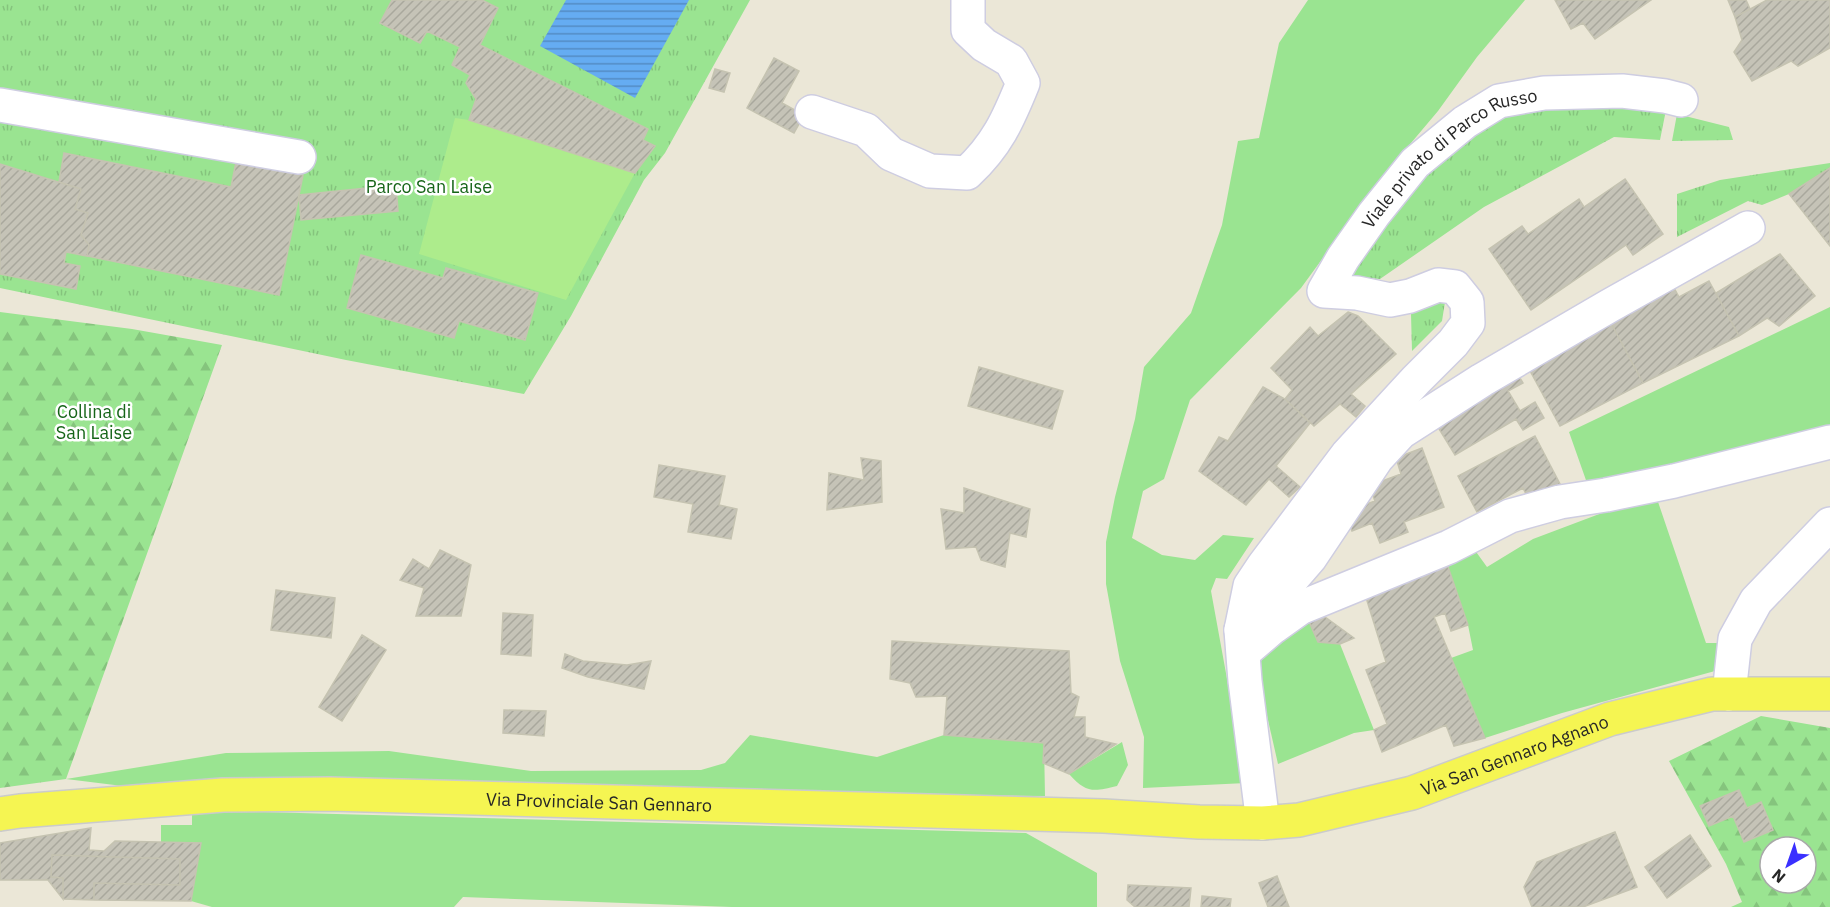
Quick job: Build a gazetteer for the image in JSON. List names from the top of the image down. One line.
{"streets":{"main road":["Via San Gennaro Agnano","Via Provinciale San Gennaro"],"street":["Viale privato di Parco Russo"]},"crossings":[["Via San Gennaro Agnano","Via Provinciale San Gennaro"]],"parks":["Parco San Laise","Collina di San Laise"],"north":"bottom left"}
